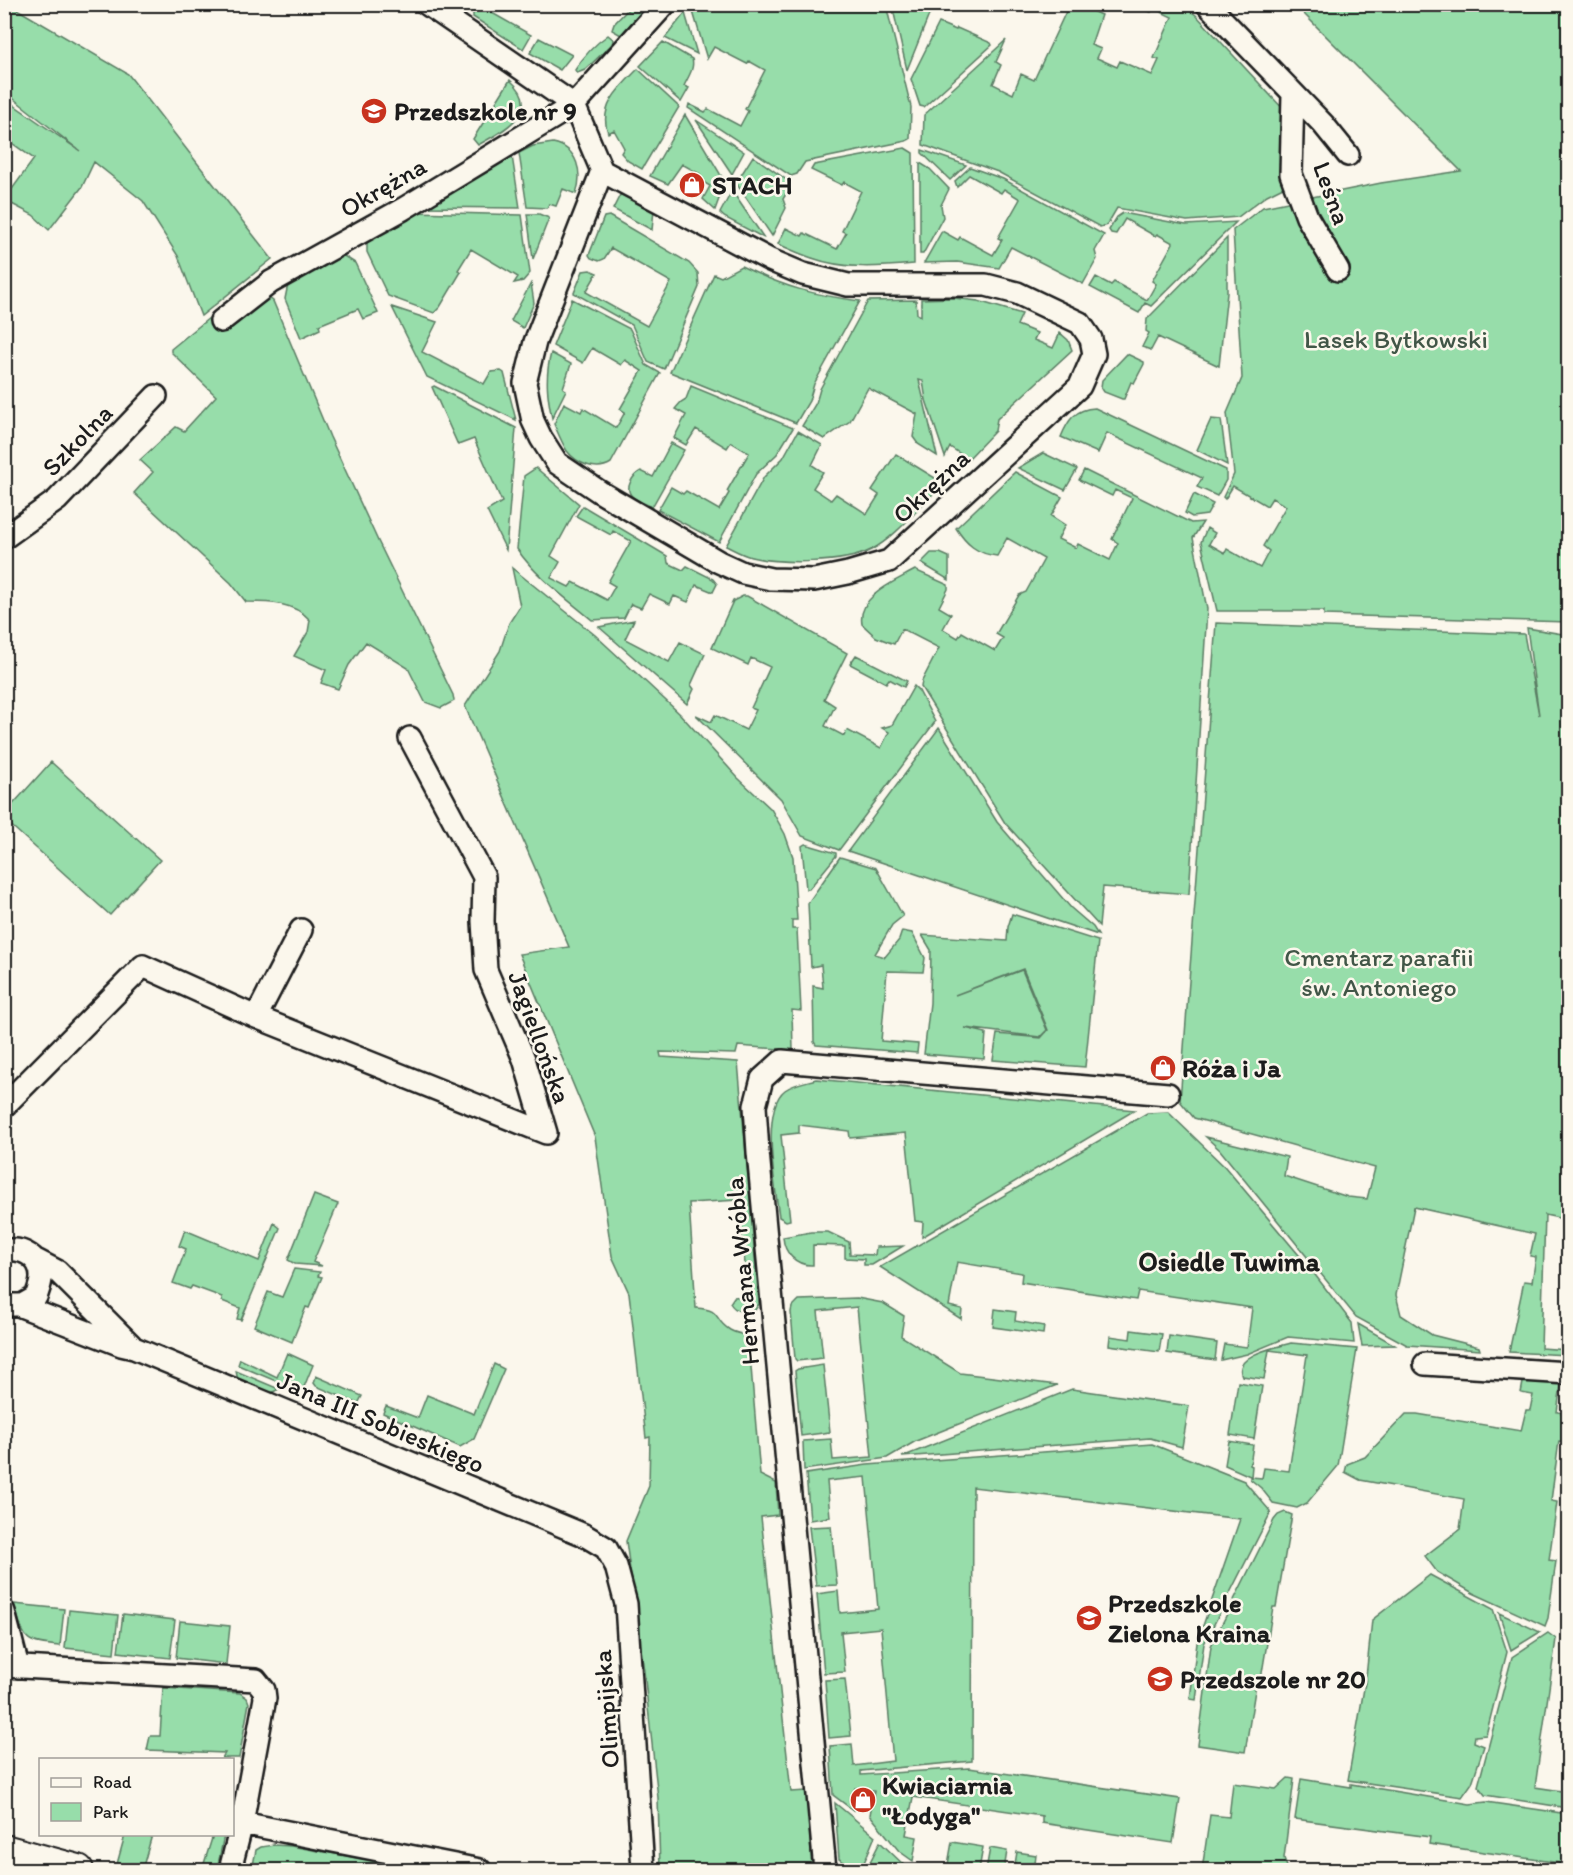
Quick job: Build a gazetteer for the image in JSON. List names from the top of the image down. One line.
{"streets":{"street":["Okrężna","Leśna","Szkolna","Jagiellońska","Hermana Wróbla","Jana III Sobieskiego","Olimpijska"]},"crossings":[["Jana III Sobieskiego","Olimpijska"]],"districts":["Osiedle Tuwima"],"parks":["Lasek Bytkowski","Cmentarz parafii św. Antoniego"],"places":{"school or university":["Przedszkole nr 9","Przedszkole Zielona Kraina","Przedszole nr 20"],"shop":["STACH","Róża i Ja","Kwiaciarnia \"Łodyga\""]},"legend":["Road","Park"]}
